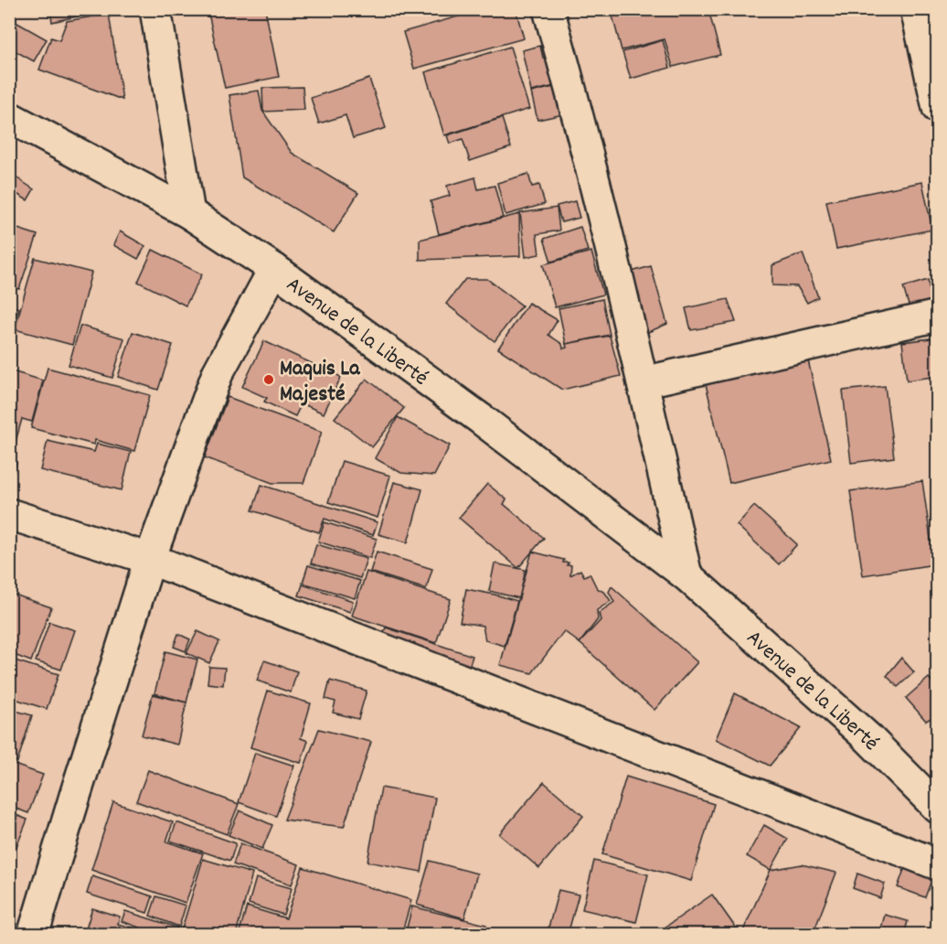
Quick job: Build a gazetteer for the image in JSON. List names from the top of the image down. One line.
{"streets":{"street":["Avenue de la Liberté"]},"places":["Maquis La Majesté"]}
